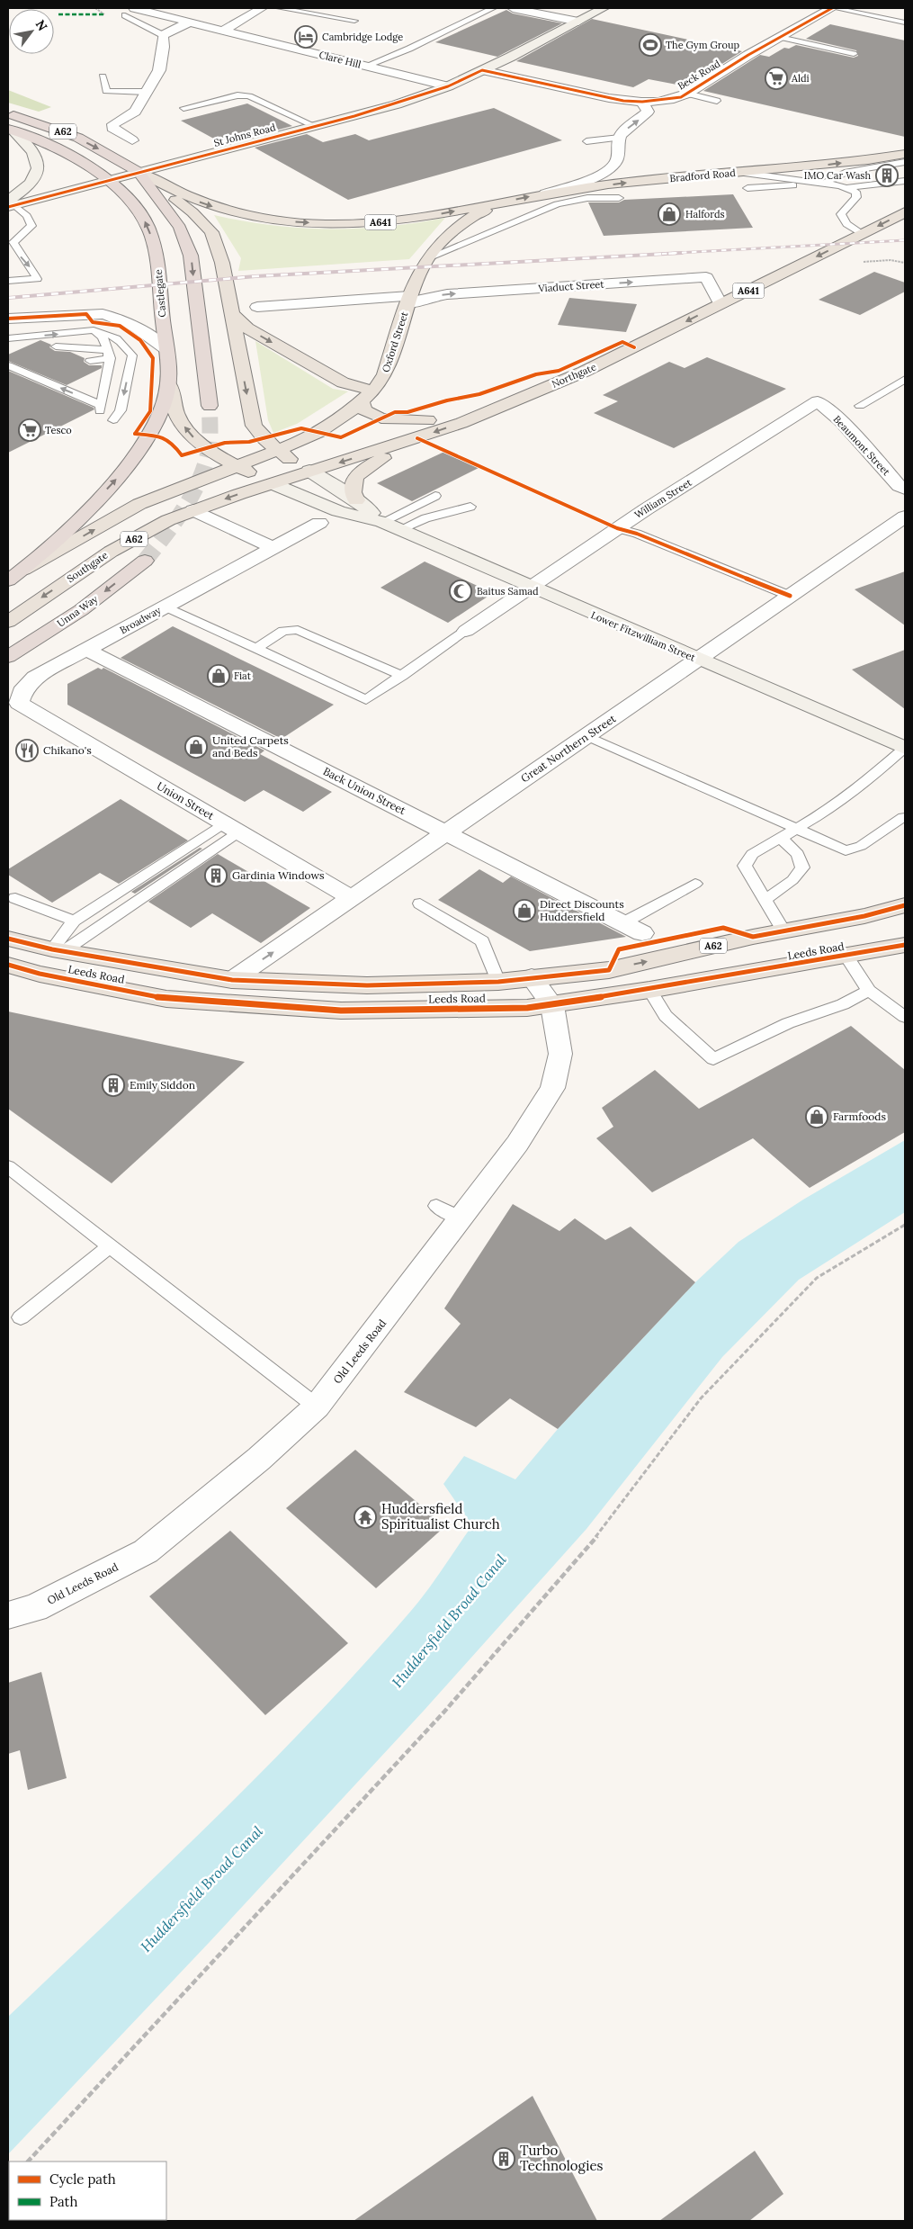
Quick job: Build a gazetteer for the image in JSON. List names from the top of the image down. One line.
{"streets":{"highway":["A62","Castlegate","Unna Way"],"main road":["Bradford Road","A641","Oxford Street","Northgate","Southgate","Leeds Road"],"street":["Clare Hill","Beck Road","St Johns Road","Viaduct Street","Beaumont Street","William Street","Broadway","Lower Fitzwilliam Street","Great Northern Street","Back Union Street","Union Street","Old Leeds Road"]},"crossings":[["Clare Hill","St Johns Road"],["Beck Road","St Johns Road"],["A62","St Johns Road"],["A62","A641"],["A62","Castlegate"],["A62","Oxford Street"],["A62","Northgate"],["A62","Lower Fitzwilliam Street"],["St Johns Road","A641"],["St Johns Road","Castlegate"],["Bradford Road","A641"],["Bradford Road","Oxford Street"],["A641","Castlegate"],["A641","Oxford Street"],["A641","Northgate"],["Viaduct Street","Oxford Street"],["Viaduct Street","Northgate"],["Castlegate","Oxford Street"],["Castlegate","Northgate"],["Castlegate","Southgate"],["Castlegate","Lower Fitzwilliam Street"],["Northgate","Southgate"],["Northgate","Lower Fitzwilliam Street"],["Beaumont Street","William Street"],["William Street","Lower Fitzwilliam Street"],["Southgate","Lower Fitzwilliam Street"],["Broadway","Back Union Street"],["Broadway","Union Street"],["Lower Fitzwilliam Street","Great Northern Street"],["Great Northern Street","Back Union Street"],["Great Northern Street","Union Street"],["Great Northern Street","Leeds Road"],["Leeds Road","Old Leeds Road"]],"one_way":["Bradford Road","Viaduct Street"],"water":["Huddersfield Broad Canal"],"places":{"hotel":["Cambridge Lodge"],"sports":["The Gym Group"],"supermarket":["Aldi","Tesco"],"building":["IMO Car Wash","Gardinia Windows","Emily Siddon","Turbo Technologies"],"shop":["Halfords","Fiat","United Carpets and Beds","Direct Discounts Huddersfield","Farmfoods"],"mosque":["Baitus Samad"],"restaurant":["Chikano's"],"temple":["Huddersfield Spiritualist Church"]},"legend":["Cycle path","Path"],"north":"top right"}
